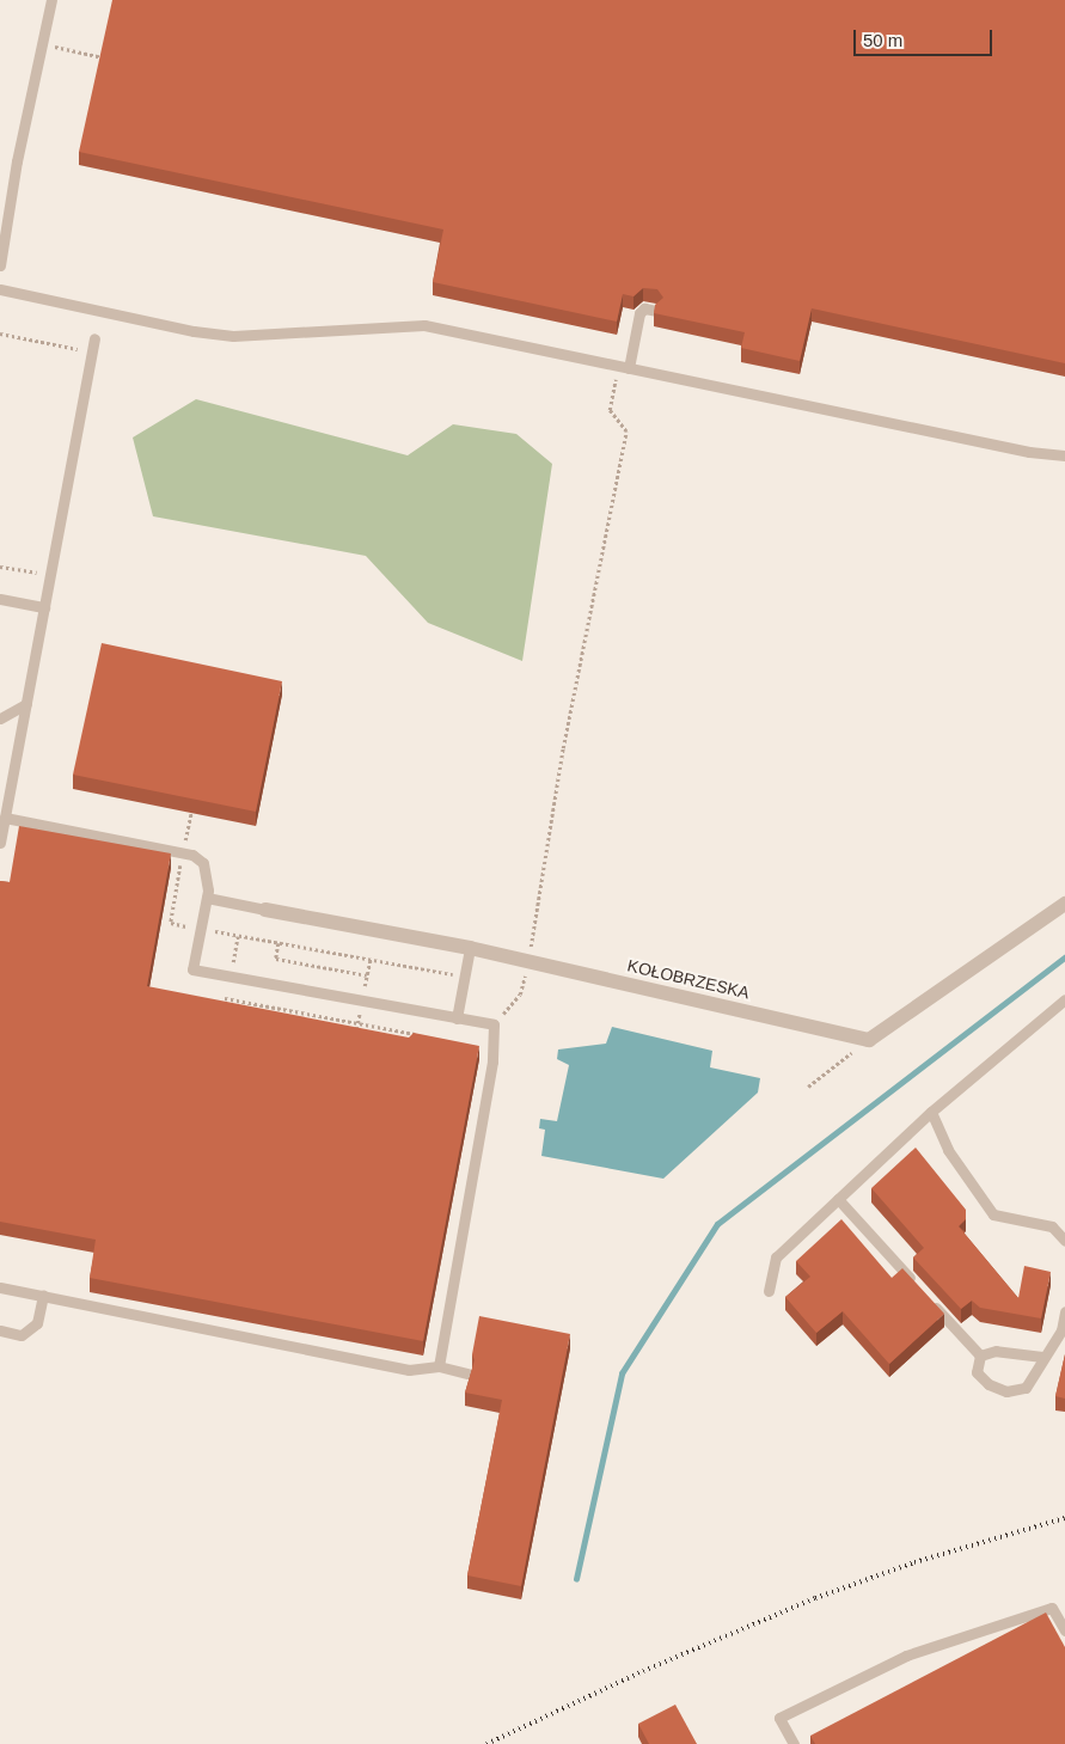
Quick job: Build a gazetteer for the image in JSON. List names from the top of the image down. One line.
{"streets":{"street":["KOŁOBRZESKA"]},"scale_bar":"50 m"}
